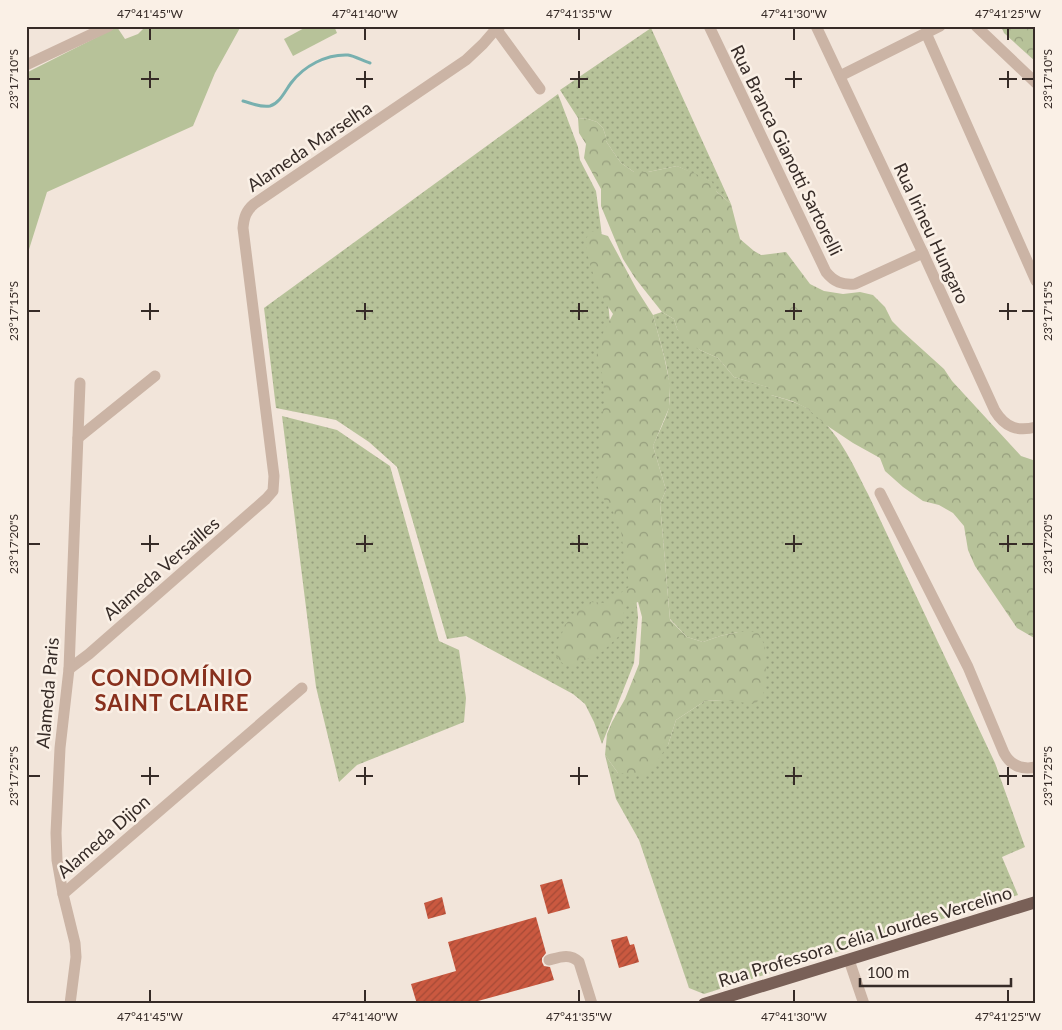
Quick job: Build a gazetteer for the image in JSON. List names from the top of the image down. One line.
{"streets":{"main road":["Rua Professora Célia Lourdes Vercelino"],"street":["Alameda Marselha","Rua Branca Gianotti Sartorelli","Rua Irineu Hungaro","Alameda Versailles","Alameda Paris","Alameda Dijon"]},"crossings":[["Alameda Marselha","Alameda Versailles"],["Rua Branca Gianotti Sartorelli","Rua Irineu Hungaro"],["Alameda Versailles","Alameda Paris"],["Alameda Paris","Alameda Dijon"]],"districts":["CONDOMÍNIO SAINT CLAIRE"],"scale_bar":"100 m","coordinates":["47°41'45\"W","47°41'40\"W","47°41'35\"W","47°41'30\"W","47°41'25\"W","23°17'10\"S","23°17'15\"S","23°17'20\"S","23°17'25\"S"]}
